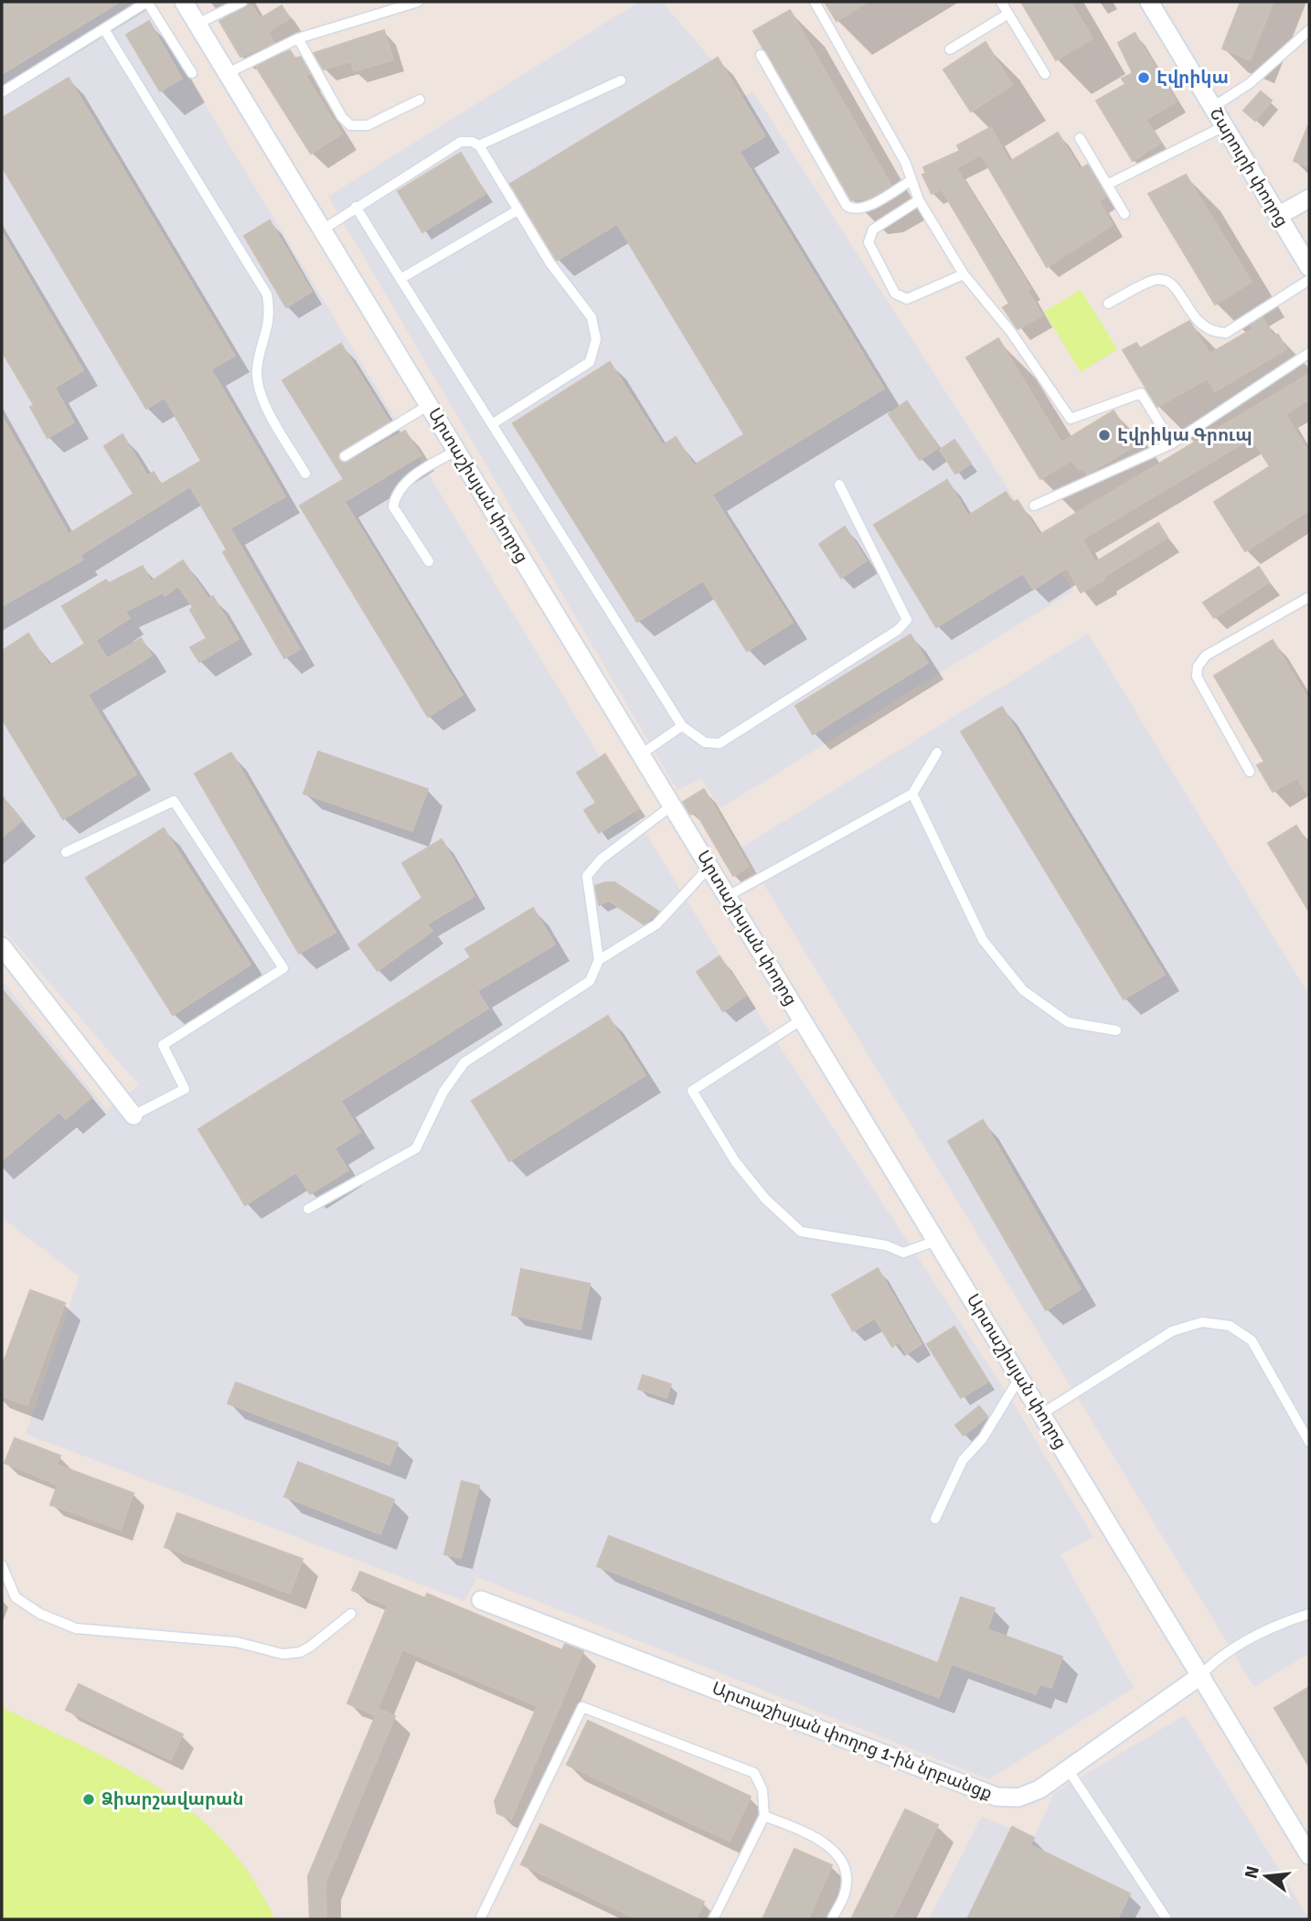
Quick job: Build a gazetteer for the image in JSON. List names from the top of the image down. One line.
{"streets":{"street":["Շարուրի փողոց","Արտաշիսյան փողոց","Արտաշիսյան փողոց 1-ին նրբանցք"]},"crossings":[["Արտաշիսյան փողոց","Արտաշիսյան փողոց 1-ին նրբանցք"]],"places":["Էվրիկա","Էվրիկա Գրուպ","Ձիարշավարան"],"north":"left"}
